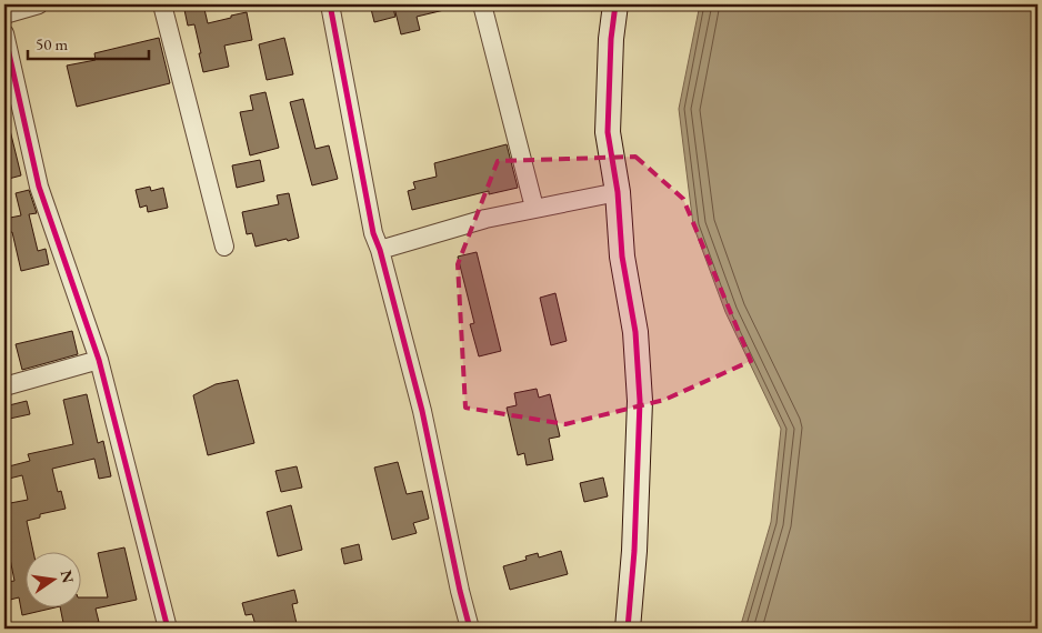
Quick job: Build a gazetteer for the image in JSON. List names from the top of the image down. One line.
{"scale_bar":"50 m","north":"right"}
